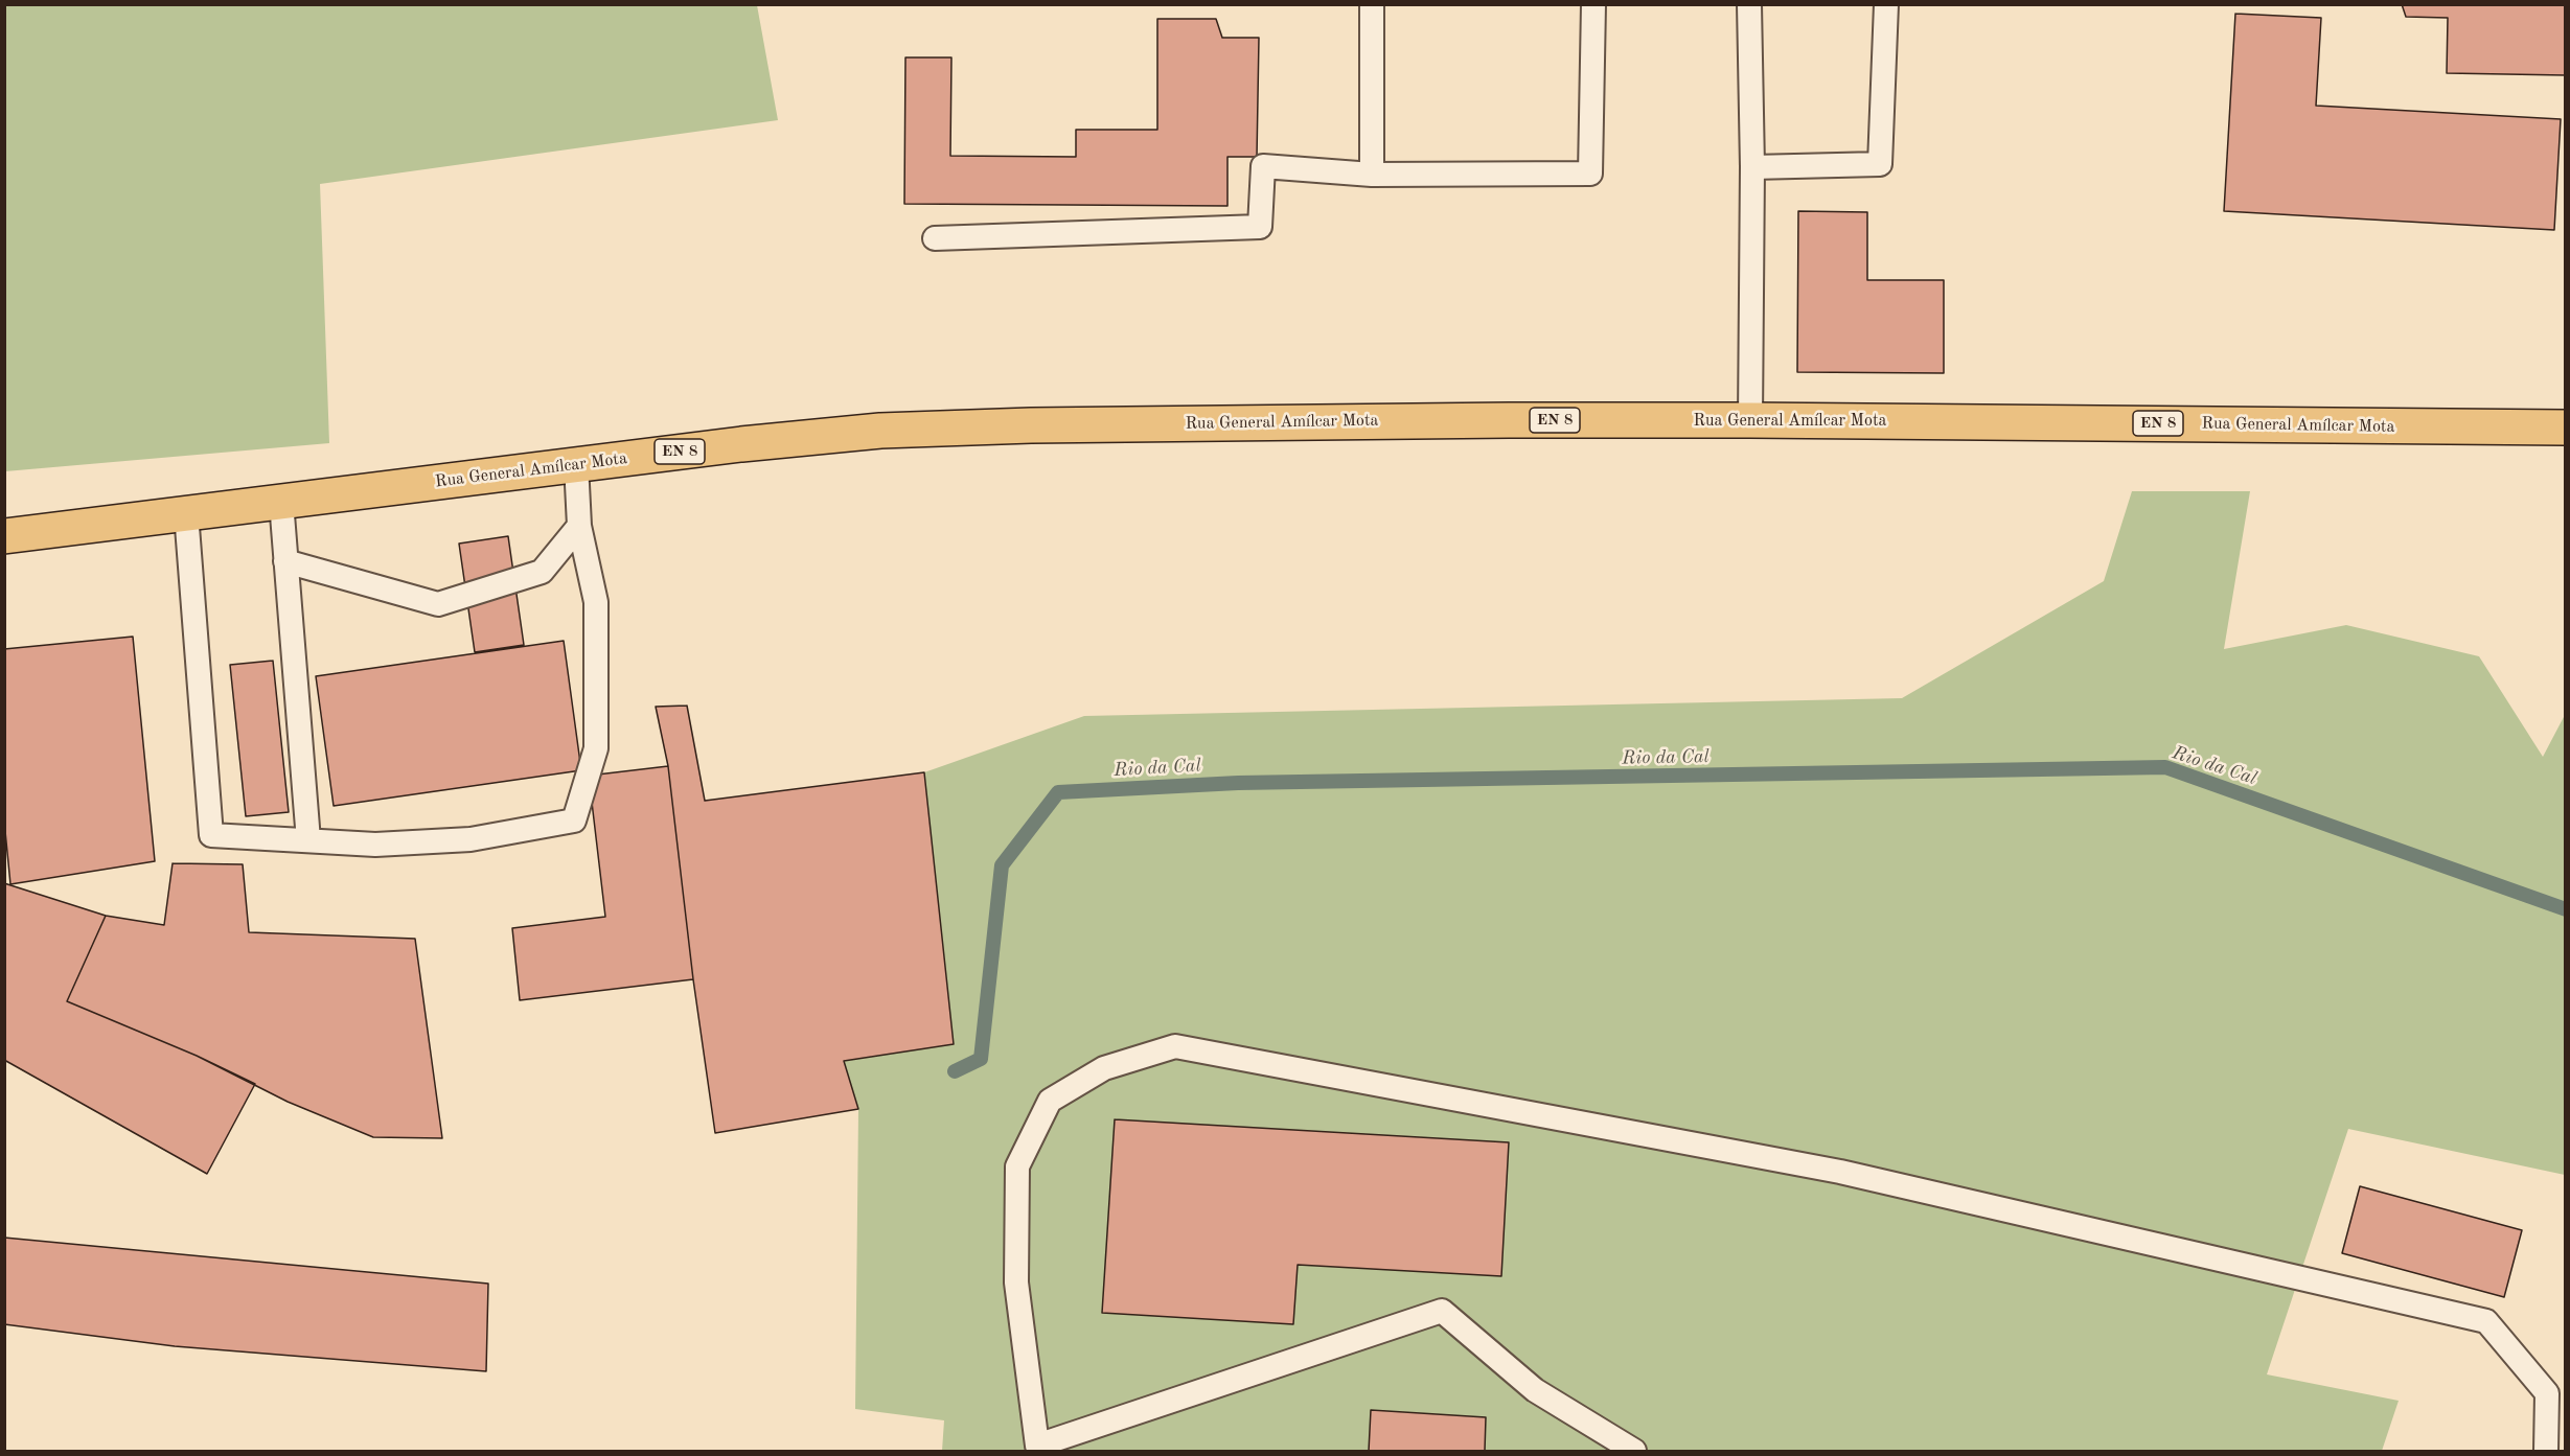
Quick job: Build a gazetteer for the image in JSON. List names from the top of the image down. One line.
{"streets":{"main road":["EN 8","Rua General Amílcar Mota"]},"water":["Rio da Cal"]}
